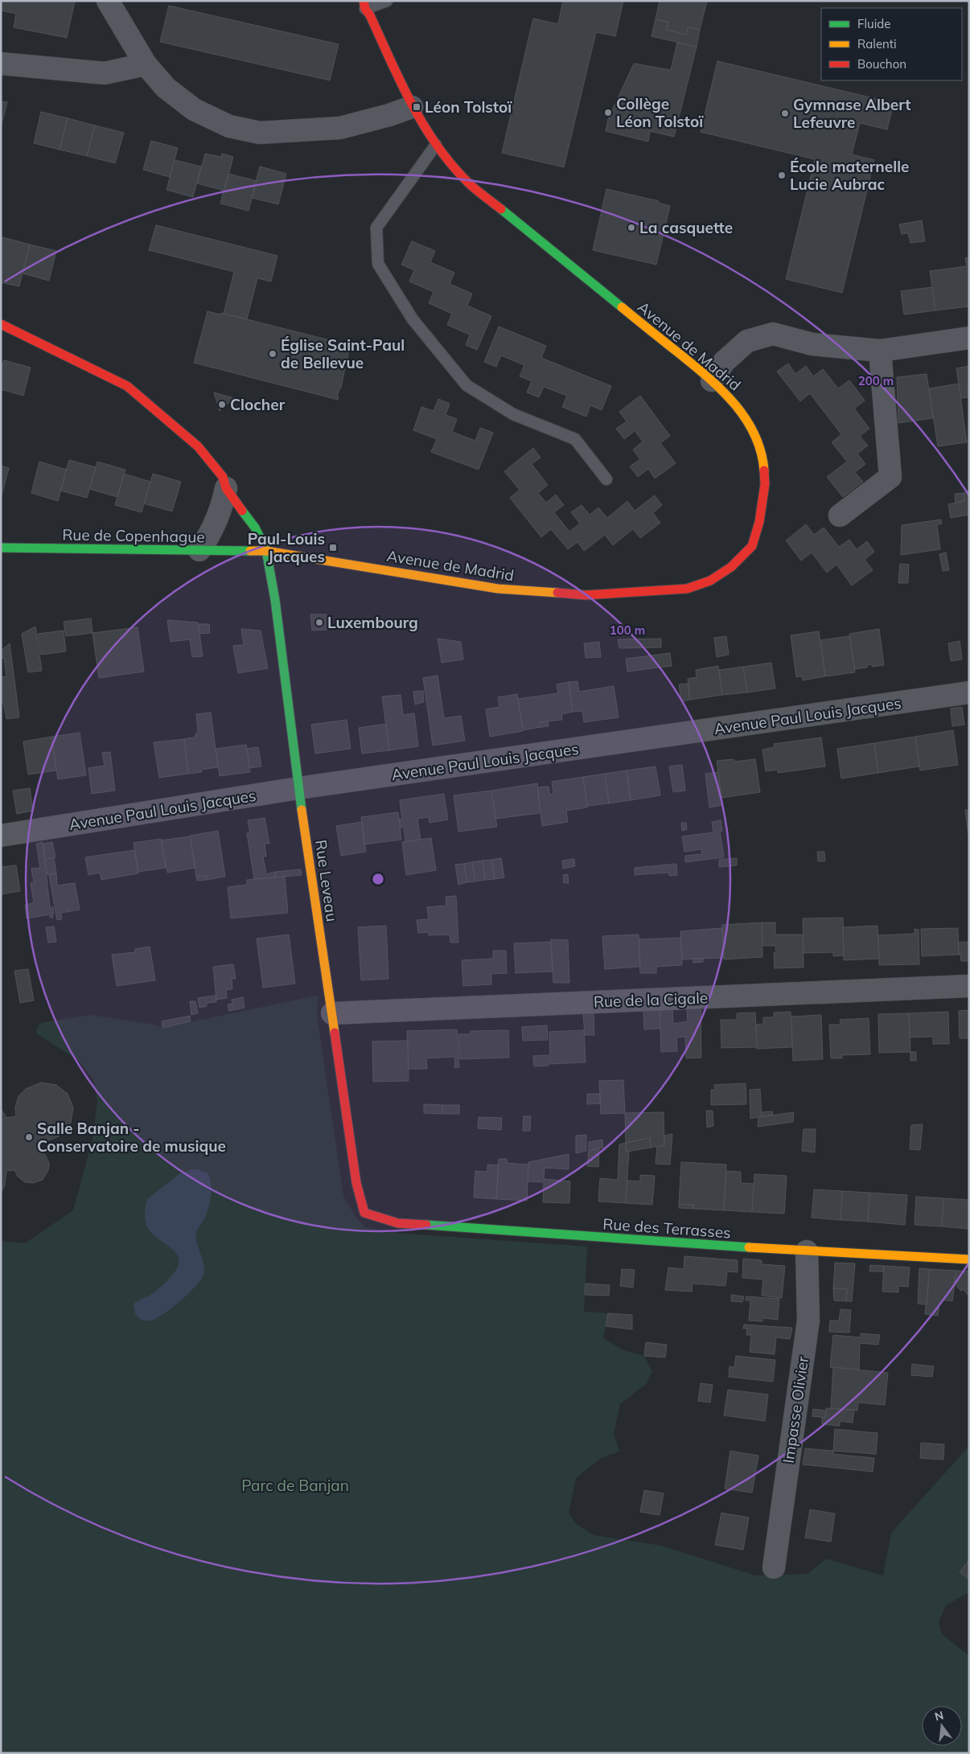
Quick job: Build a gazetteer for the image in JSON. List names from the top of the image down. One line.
{"streets":{"street":["Avenue de Madrid","Rue de Copenhague","Avenue Paul Louis Jacques","Rue Leveau","Rue de la Cigale","Rue des Terrasses","Impasse Olivier"]},"crossings":[["Avenue de Madrid","Rue de Copenhague"],["Avenue de Madrid","Rue Leveau"],["Rue de Copenhague","Rue Leveau"],["Avenue Paul Louis Jacques","Rue Leveau"],["Rue Leveau","Rue de la Cigale"],["Rue Leveau","Rue des Terrasses"],["Rue des Terrasses","Impasse Olivier"]],"parks":["Parc de Banjan"],"places":{"transit":["Léon Tolstoï","Paul-Louis Jacques"],"other":["Collège Léon Tolstoï","Gymnase Albert Lefeuvre","École maternelle Lucie Aubrac","La casquette","Église Saint-Paul de Bellevue","Clocher","Luxembourg","Salle Banjan - Conservatoire de musique"]},"legend":["Fluide","Ralenti","Bouchon"],"north":"top","rings":["200 m","100 m"]}
